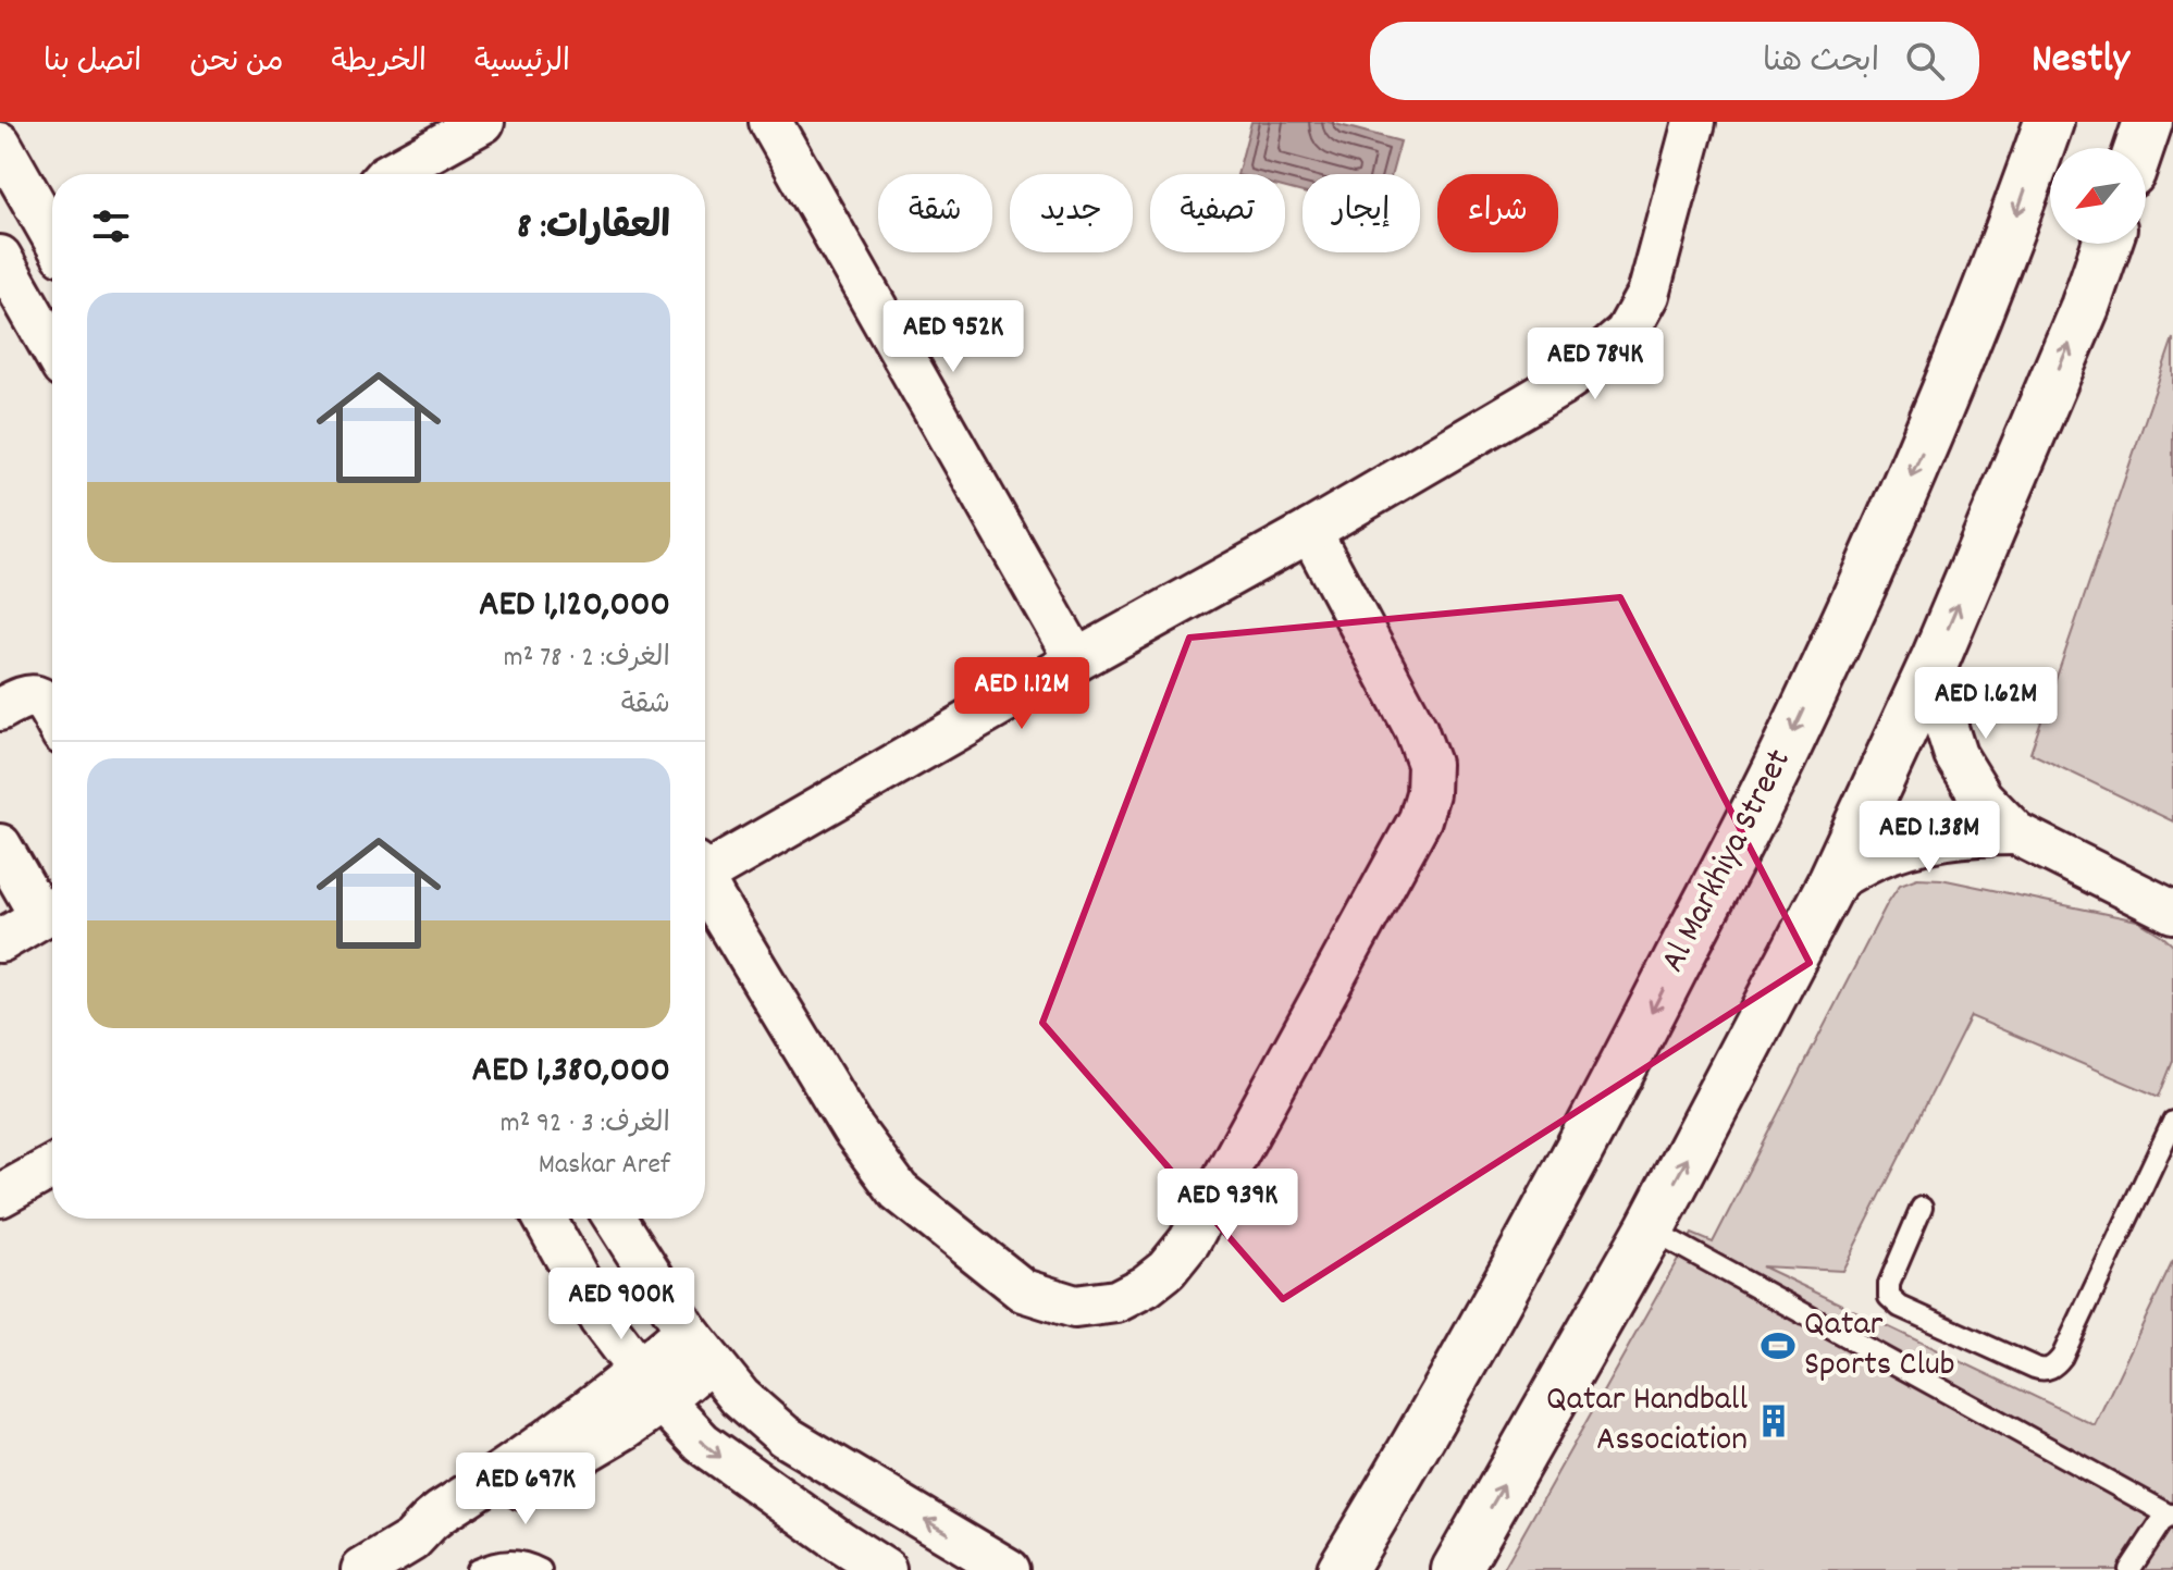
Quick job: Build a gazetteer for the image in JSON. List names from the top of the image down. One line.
{"streets":{"highway":["Al Markhiya Street"]},"places":{"sports":["Qatar Sports Club"],"building":["Qatar Handball Association"]},"north":"bottom left","page":{"header":"Nestly","search":"ابحث هنا","nav":["الرئيسية","الخريطة","من نحن","اتصل بنا"],"chip":["شراء","إيجار","تصفية","جديد","شقة"],"heading":"العقارات: 8","list":[{"name":"AED 1,120,000","note":"الغرف: 2 · 78 m² · شقة"},{"name":"AED 1,380,000","note":"الغرف: 3 · 92 m² · Maskar Aref"}],"price":["AED 952K","AED 784K","AED 1.12M","AED 1.62M","AED 1.38M","AED 939K","AED 900K","AED 697K"]}}
